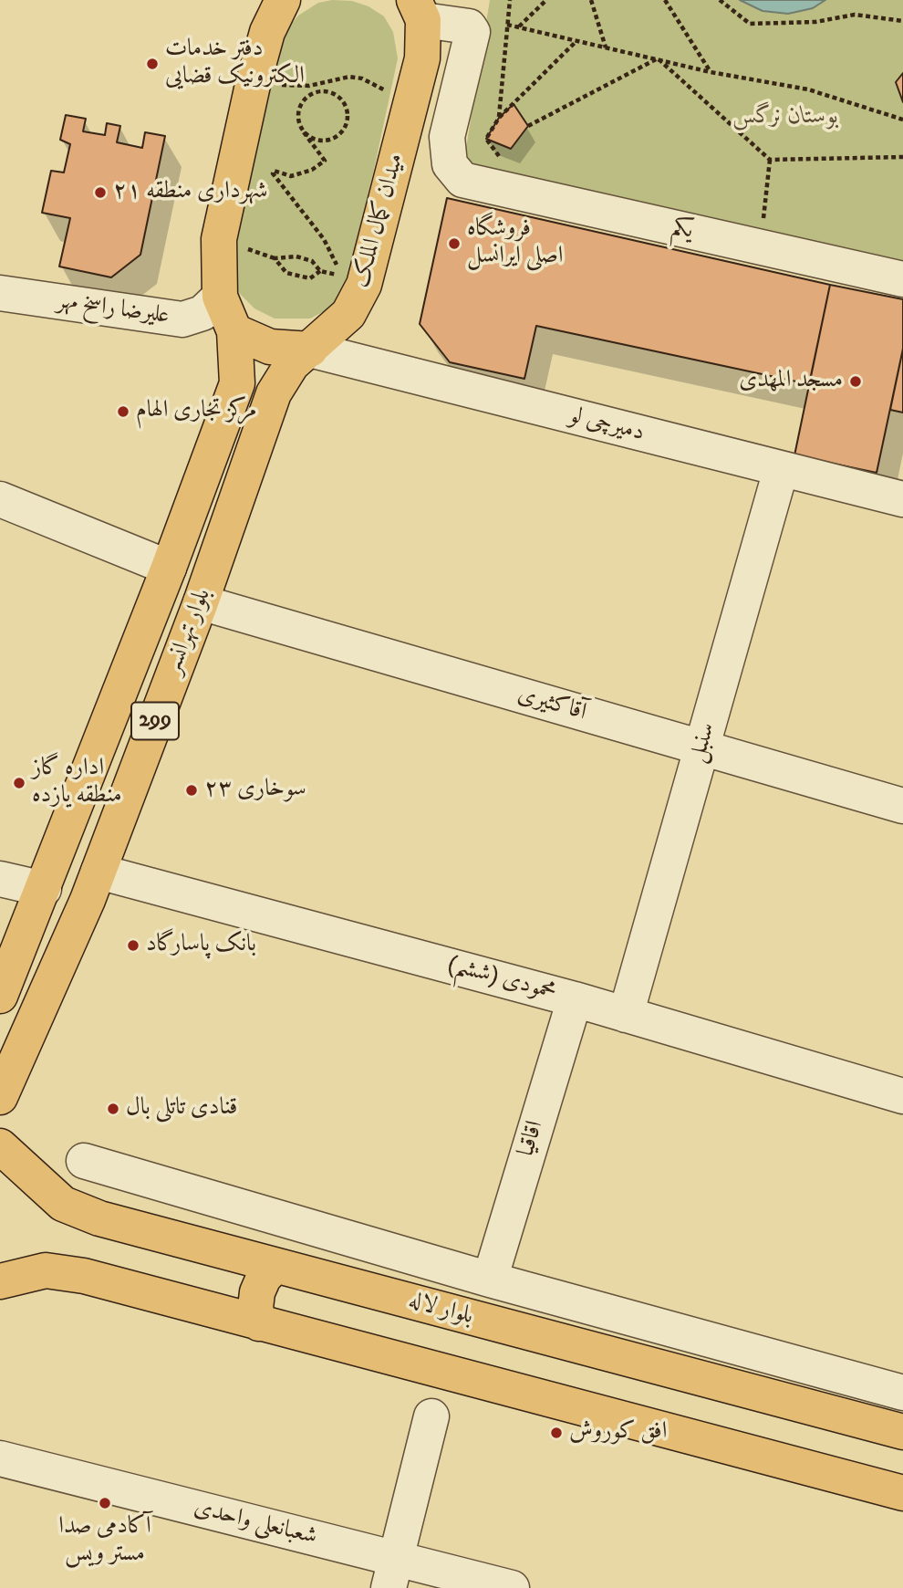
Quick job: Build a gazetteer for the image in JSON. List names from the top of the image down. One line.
{"streets":{"main road":["میدان کمال الملک","بلوار تهرانسر","299","بلوار لاله"],"street":["یکم","علیرضا راسخ مهر","دمیرچی لو","آقاکثیری","سنبل","محمودی (ششم)","اقاقیا","شعبانعلی واحدی"]},"crossings":[["میدان کمال الملک","یکم"],["میدان کمال الملک","دمیرچی لو"],["میدان کمال الملک","بلوار تهرانسر"],["دمیرچی لو","بلوار تهرانسر"],["دمیرچی لو","سنبل"],["بلوار تهرانسر","آقاکثیری"],["بلوار تهرانسر","محمودی (ششم)"],["آقاکثیری","سنبل"],["سنبل","محمودی (ششم)"],["محمودی (ششم)","اقاقیا"]],"parks":["بوستان نرگس"],"places":["دفتر خدمات الکترونیک قضایی","شهرداری منطقه ۲۱","فروشگاه اصلی ایرانسل","مسجد المهدی","مرکز تجاری الهام","اداره گاز منطقه یازده","سوخاری ۲۳","بانک پاسارگاد","قنادی تاتلی بال","افق کوروش","آکادمی صدا مستر ویس"]}
